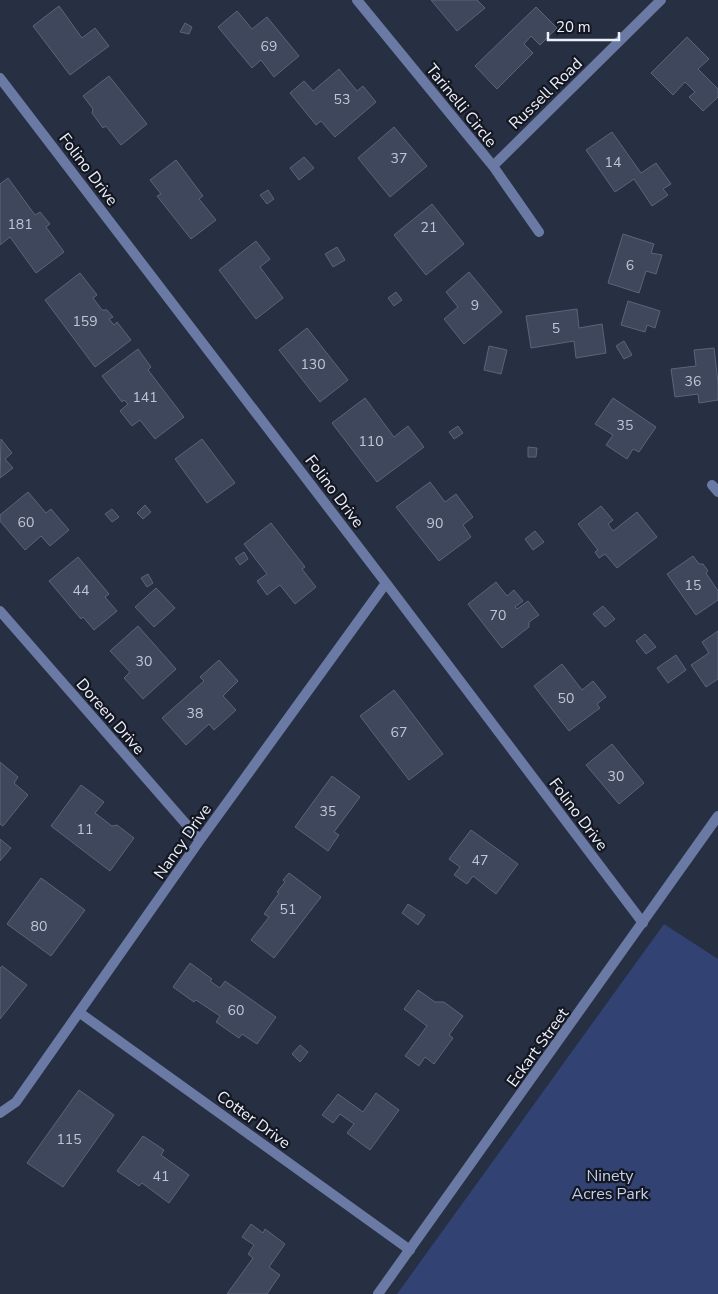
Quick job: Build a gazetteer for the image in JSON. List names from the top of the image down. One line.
{"streets":{"street":["Russell Road","Tarinelli Circle","Folino Drive","Doreen Drive","Nancy Drive","Eckart Street","Cotter Drive"]},"crossings":[["Russell Road","Tarinelli Circle"],["Folino Drive","Nancy Drive"],["Folino Drive","Eckart Street"],["Doreen Drive","Nancy Drive"],["Nancy Drive","Cotter Drive"],["Eckart Street","Cotter Drive"]],"parks":["Ninety Acres Park"],"house_numbers":["69","53","37","14","181","21","6","9","159","5","130","36","141","35","110","60","90","15","44","70","30","50","38","67","30","35","11","47","51","80","60","115","41"],"scale_bar":"20 m"}
